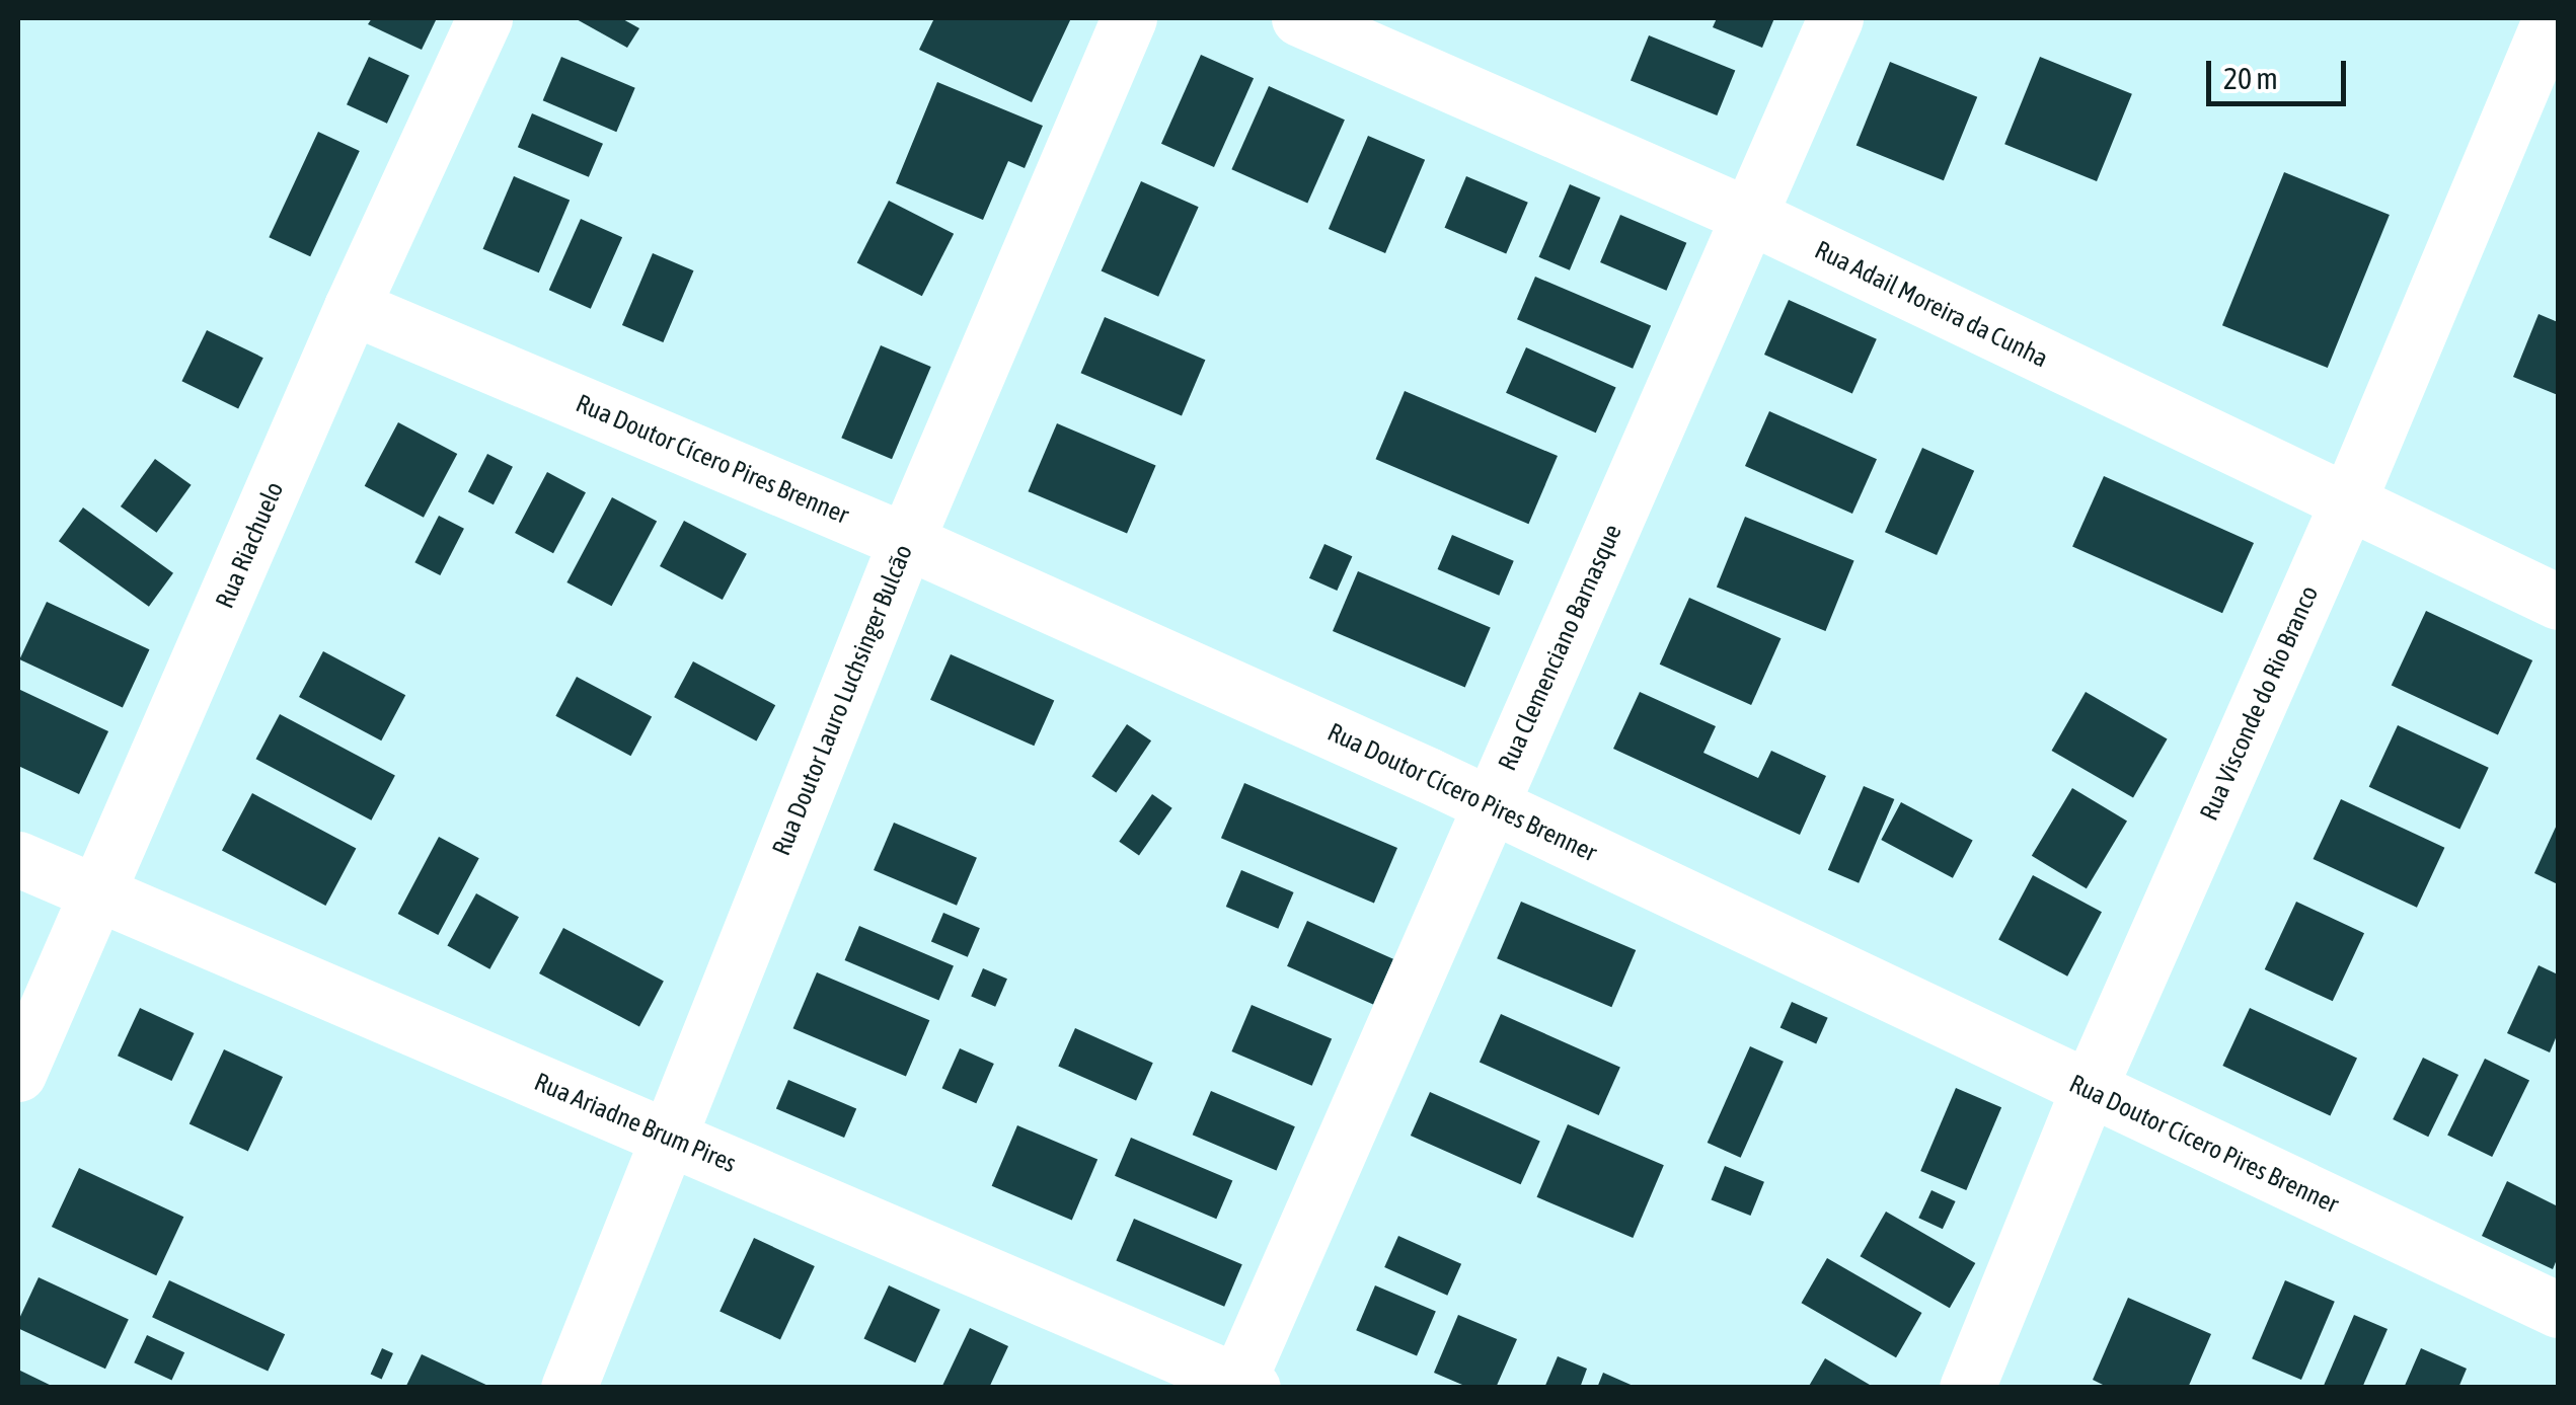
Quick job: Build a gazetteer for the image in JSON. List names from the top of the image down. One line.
{"streets":{"street":["Rua Adail Moreira da Cunha","Rua Doutor Cícero Pires Brenner","Rua Riachuelo","Rua Clemenciano Barnasque","Rua Doutor Lauro Luchsinger Bulcão","Rua Visconde do Rio Branco","Rua Ariadne Brum Pires"]},"crossings":[["Rua Adail Moreira da Cunha","Rua Clemenciano Barnasque"],["Rua Adail Moreira da Cunha","Rua Visconde do Rio Branco"],["Rua Doutor Cícero Pires Brenner","Rua Riachuelo"],["Rua Doutor Cícero Pires Brenner","Rua Clemenciano Barnasque"],["Rua Doutor Cícero Pires Brenner","Rua Doutor Lauro Luchsinger Bulcão"],["Rua Doutor Cícero Pires Brenner","Rua Visconde do Rio Branco"],["Rua Riachuelo","Rua Ariadne Brum Pires"],["Rua Clemenciano Barnasque","Rua Ariadne Brum Pires"],["Rua Doutor Lauro Luchsinger Bulcão","Rua Ariadne Brum Pires"]],"scale_bar":"20 m"}
